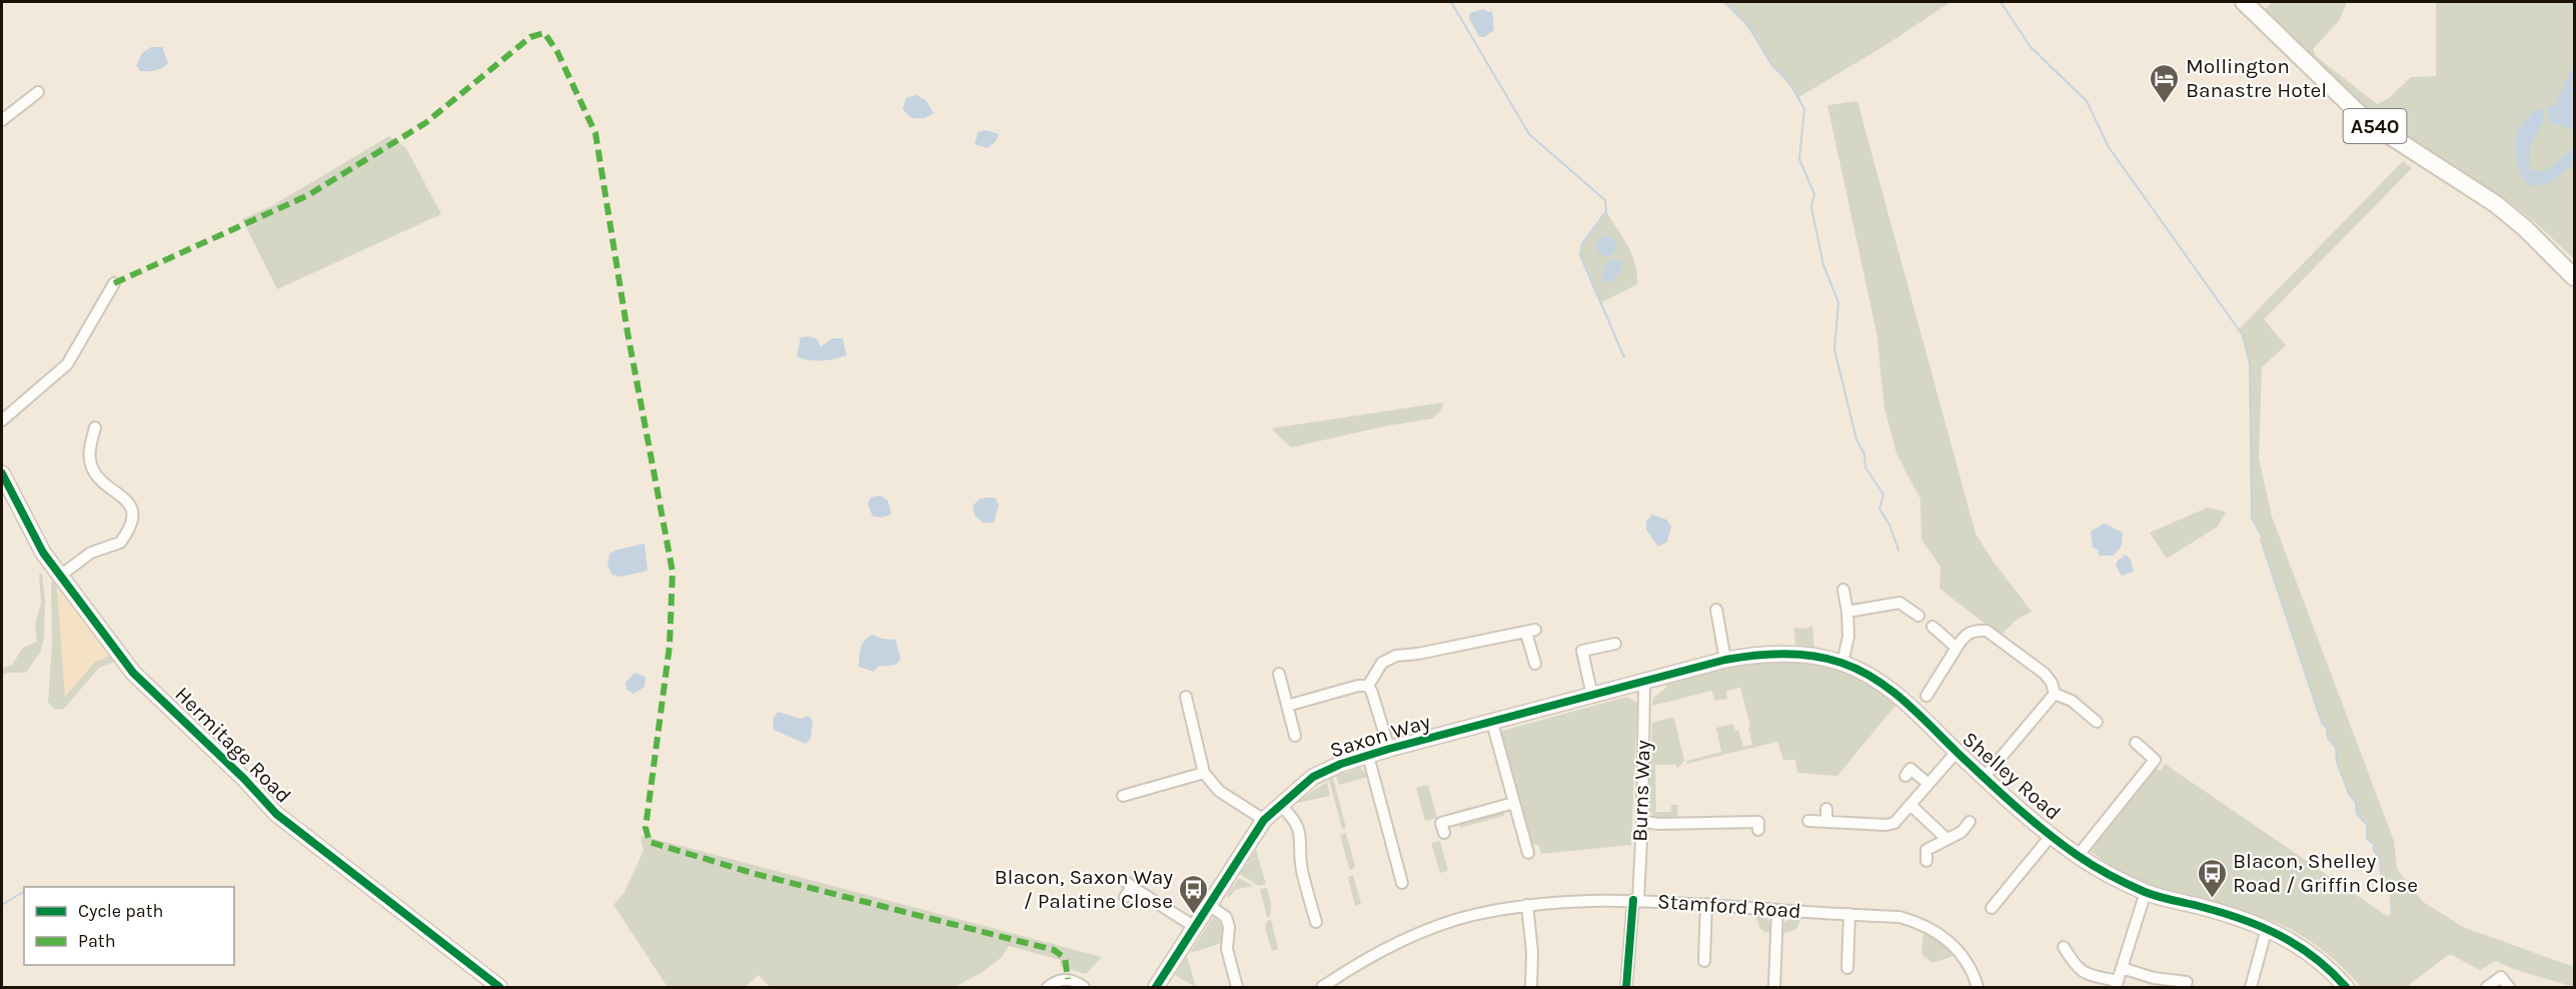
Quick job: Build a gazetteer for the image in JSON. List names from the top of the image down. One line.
{"streets":{"main road":["A540"],"street":["Saxon Way","Hermitage Road","Shelley Road","Burns Way","Stamford Road"]},"crossings":[["Saxon Way","Shelley Road"],["Saxon Way","Burns Way"],["Shelley Road","Burns Way"],["Burns Way","Stamford Road"]],"places":{"hotel":["Mollington Banastre Hotel"],"bus stop":["Blacon, Shelley Road / Griffin Close","Blacon, Saxon Way / Palatine Close"]},"legend":["Cycle path","Path"]}
